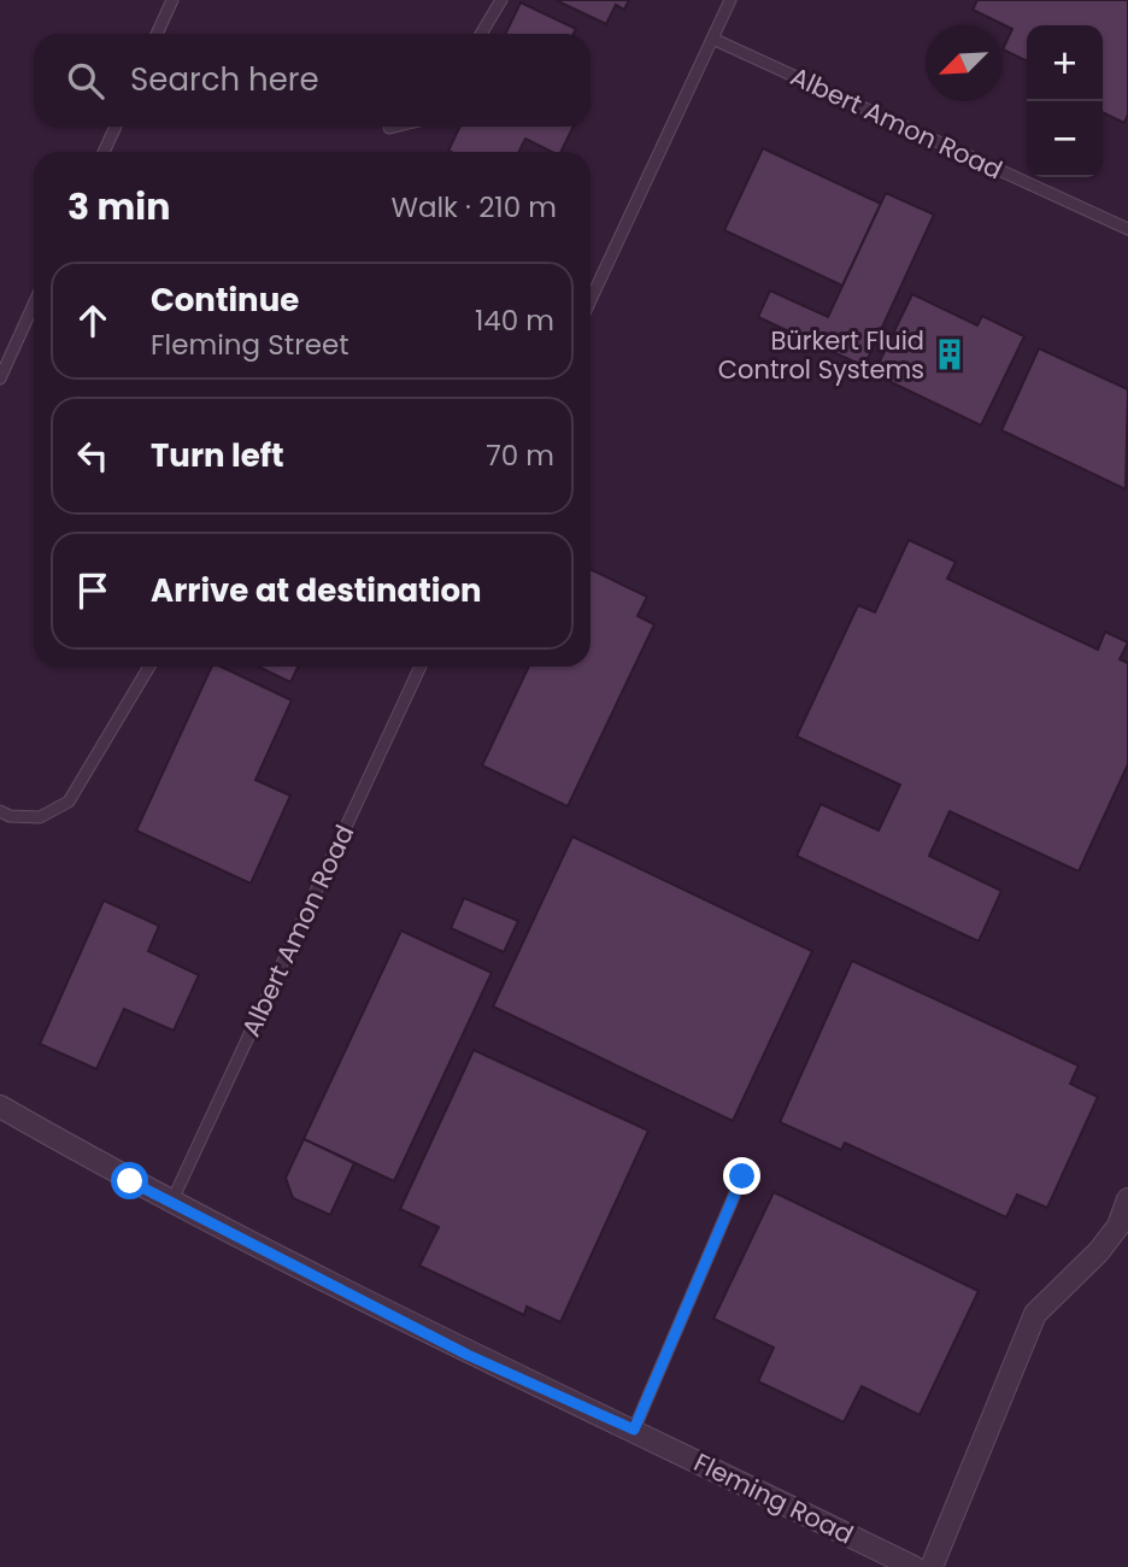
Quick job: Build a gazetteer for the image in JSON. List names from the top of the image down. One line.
{"streets":{"street":["Fleming Road"],"lane":["Albert Amon Road"]},"crossings":[["Albert Amon Road","Fleming Road"]],"places":{"building":["Bürkert Fluid Control Systems"]},"north":"bottom left","page":{"map_buttons":["+","−"],"search":"Search here","heading":["3 min","Walk · 210 m"],"list":[["Continue","Fleming Street","140 m"],["Turn left","70 m"],"Arrive at destination"]}}
